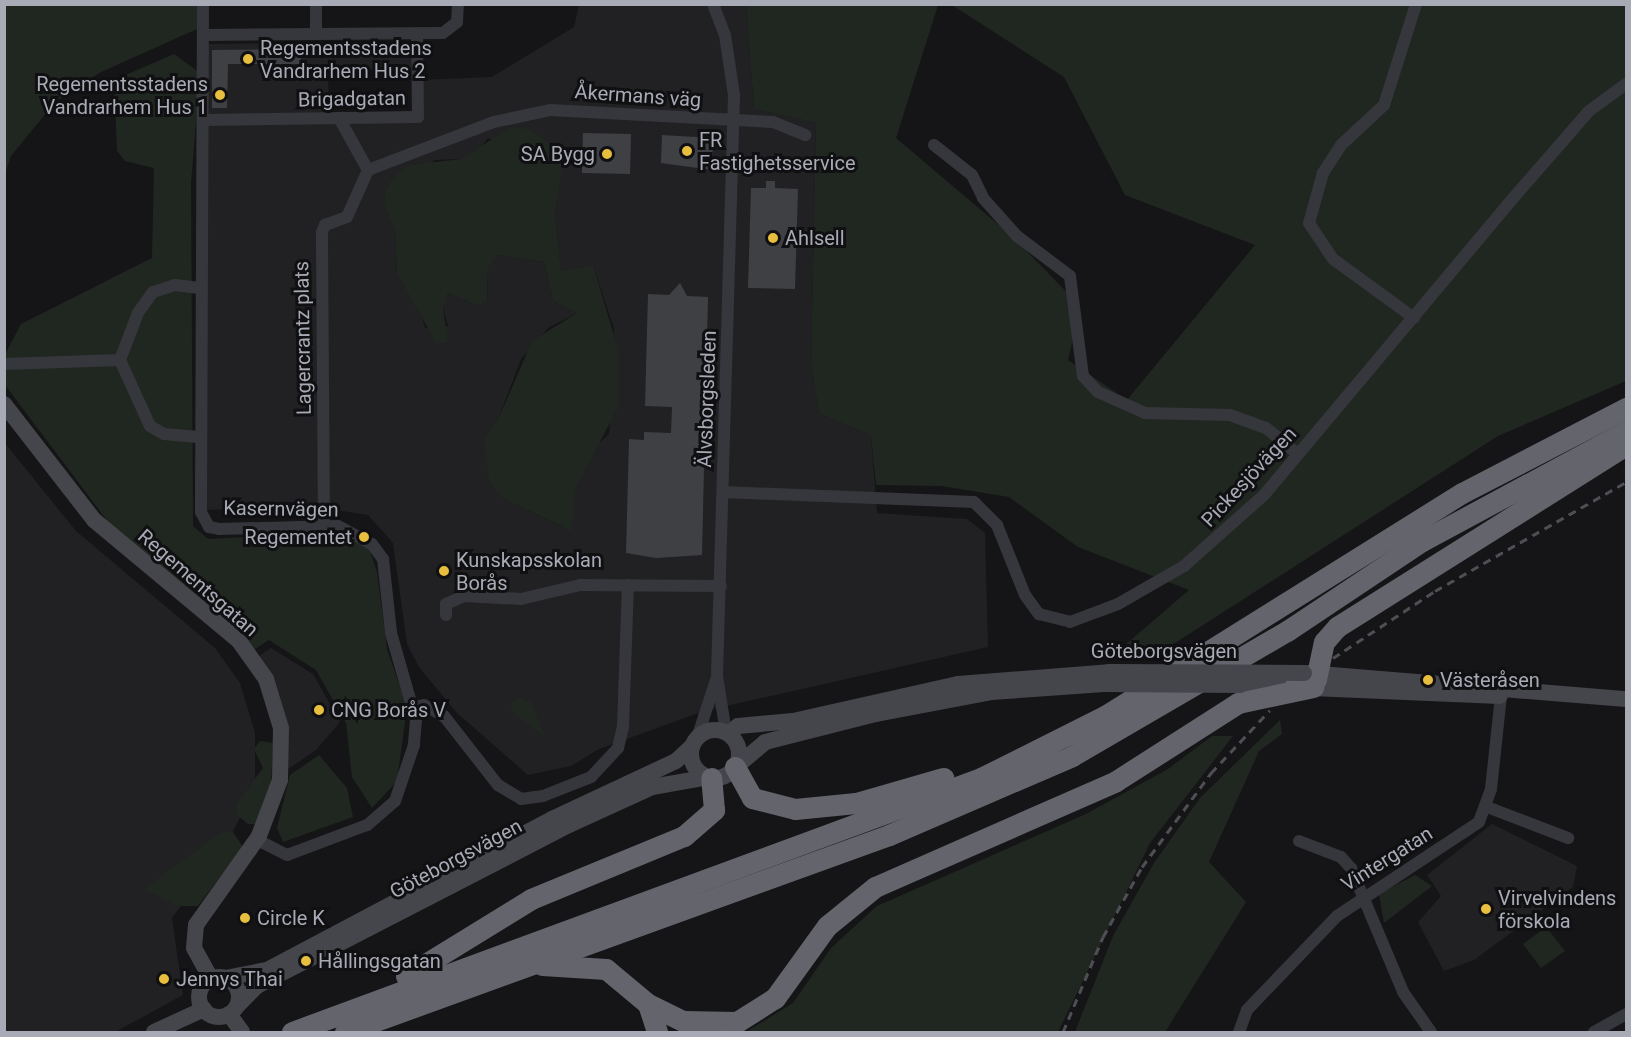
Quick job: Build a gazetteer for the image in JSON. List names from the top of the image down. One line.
{"streets":{"main road":["Regementsgatan","Göteborgsvägen"],"street":["Åkermans väg","Brigadgatan","Lagercrantz plats","Älvsborgsleden","Pickesjövägen","Kasernvägen","Vintergatan"]},"crossings":[["Åkermans väg","Lagercrantz plats"],["Åkermans väg","Älvsborgsleden"],["Lagercrantz plats","Kasernvägen"],["Älvsborgsleden","Pickesjövägen"],["Älvsborgsleden","Göteborgsvägen"],["Kasernvägen","Regementsgatan"],["Regementsgatan","Göteborgsvägen"],["Göteborgsvägen","Vintergatan"]],"places":["Regementsstadens Vandrarhem Hus 2","Regementsstadens Vandrarhem Hus 1","FR Fastighetsservice","SA Bygg","Ahlsell","Regementet","Kunskapsskolan Borås","Västeråsen","CNG Borås V","Virvelvindens förskola","Circle K","Hållingsgatan","Jennys Thai"]}
